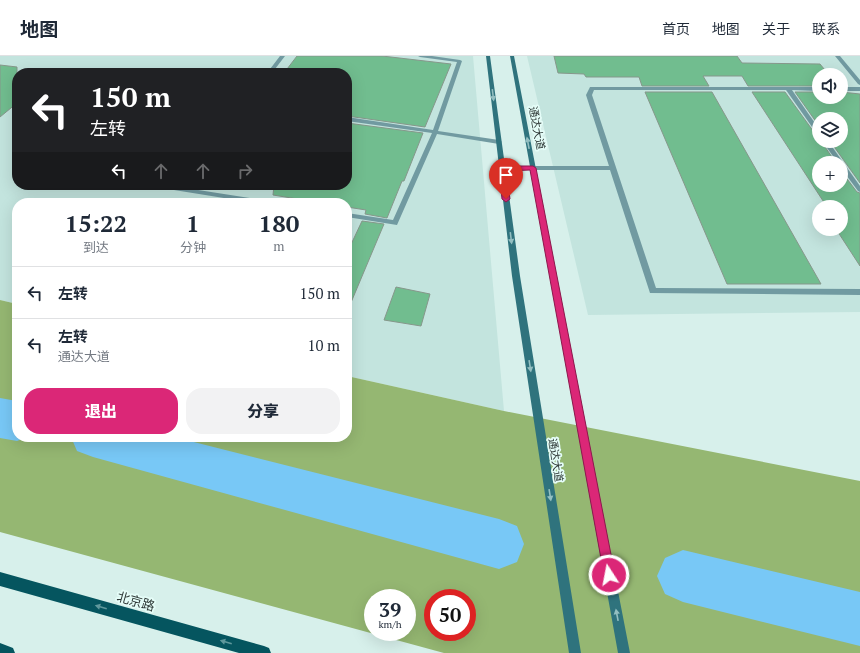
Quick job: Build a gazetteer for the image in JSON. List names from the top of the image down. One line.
{"streets":{"main road":["通达大道","北京路"]},"one_way":["北京路"],"page":{"header":"地图","nav":["首页","地图","关于","联系"],"map_buttons":["+","−"],"turn":["150 m","左转"],"eta":["15:22","到达","1","分钟","180","m"],"list":[{"name":"左转","value":"150 m"},{"name":"左转","note":"通达大道","value":"10 m"}],"buttons":["退出","分享"],"speed":"39 km/h","limit":"50"}}
